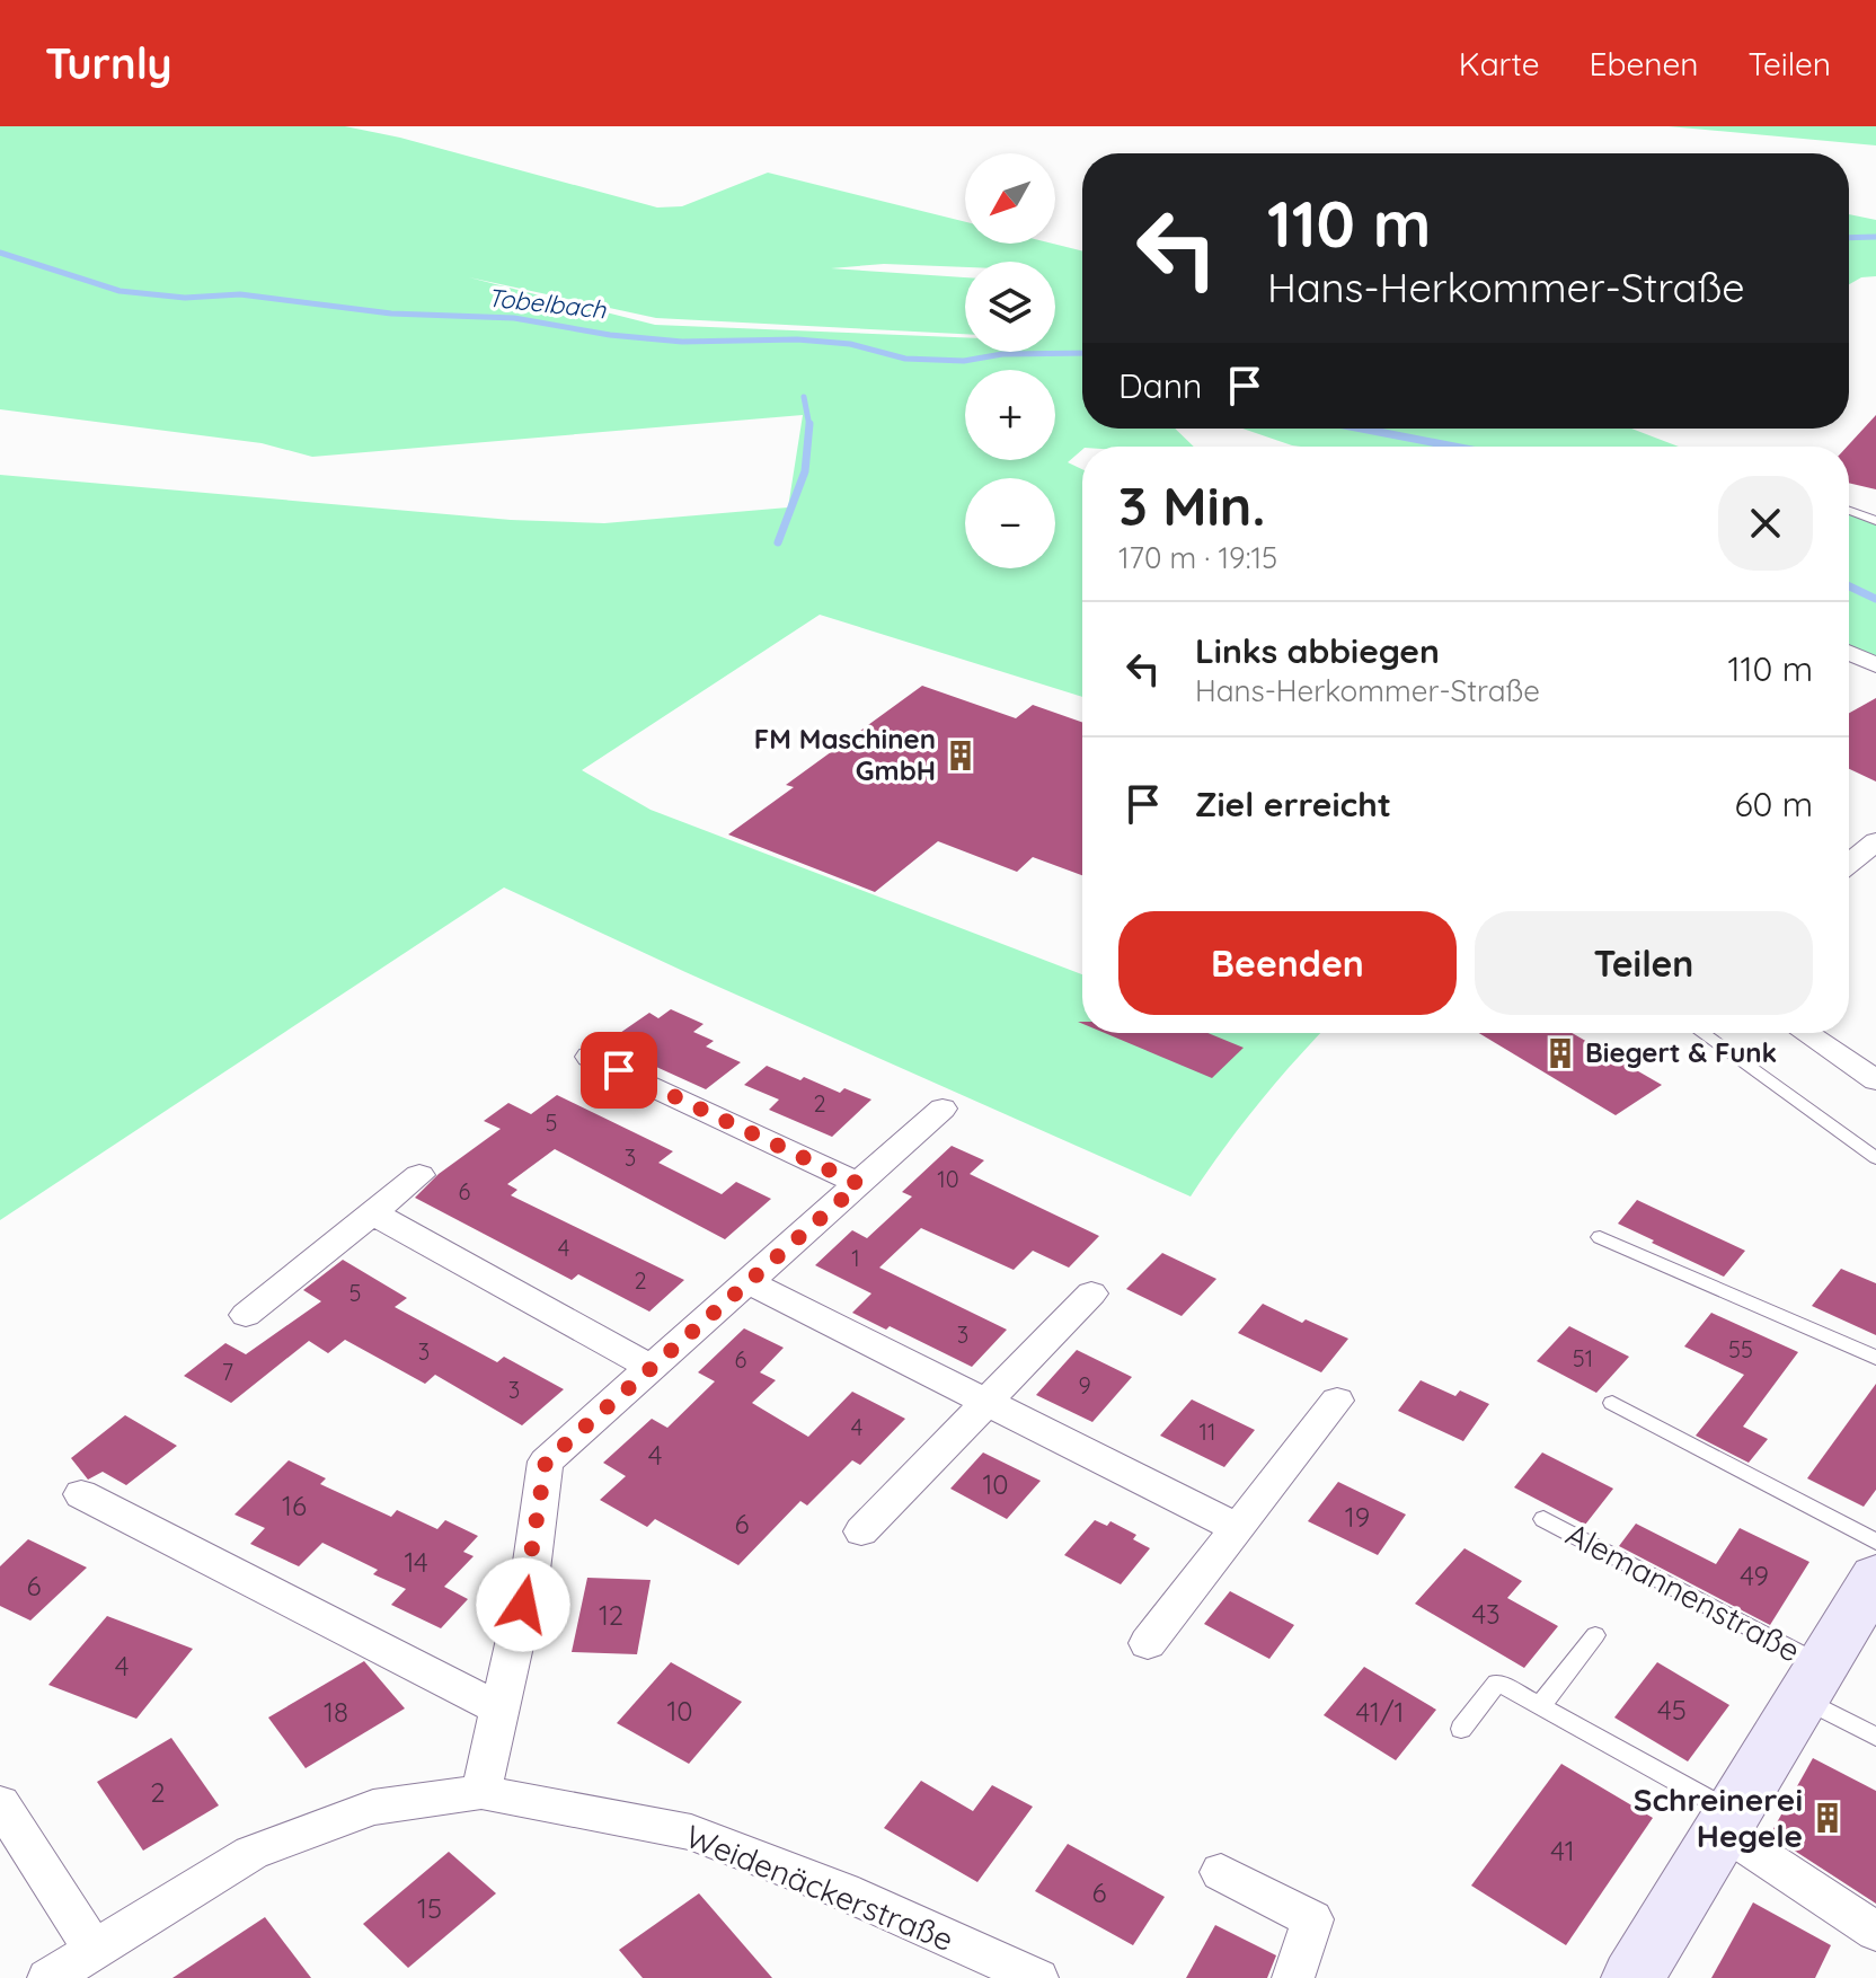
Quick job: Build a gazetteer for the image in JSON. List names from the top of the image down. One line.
{"streets":{"street":["Alemannenstraße","Weidenäckerstraße"]},"water":["Tobelbach"],"places":{"building":["FM Maschinen GmbH","Biegert & Funk","Schreinerei Hegele"]},"house_numbers":["2","5","3","10","6","4","1","2","5","3","55","3","51","6","7","9","3","4","11","4","10","16","19","6","14","49","6","43","12","4","45","10","18","41/1","2","41","6","15"],"north":"bottom left","page":{"header":"Turnly","nav":["Karte","Ebenen","Teilen"],"map_buttons":["+","−"],"turn":["110 m","Hans-Herkommer-Straße"],"then":"Dann","heading":["3 Min.","170 m · 19:15"],"list":[{"name":"Links abbiegen","note":"Hans-Herkommer-Straße","value":"110 m"},{"name":"Ziel erreicht","value":"60 m"}],"buttons":["Beenden","Teilen"]}}
